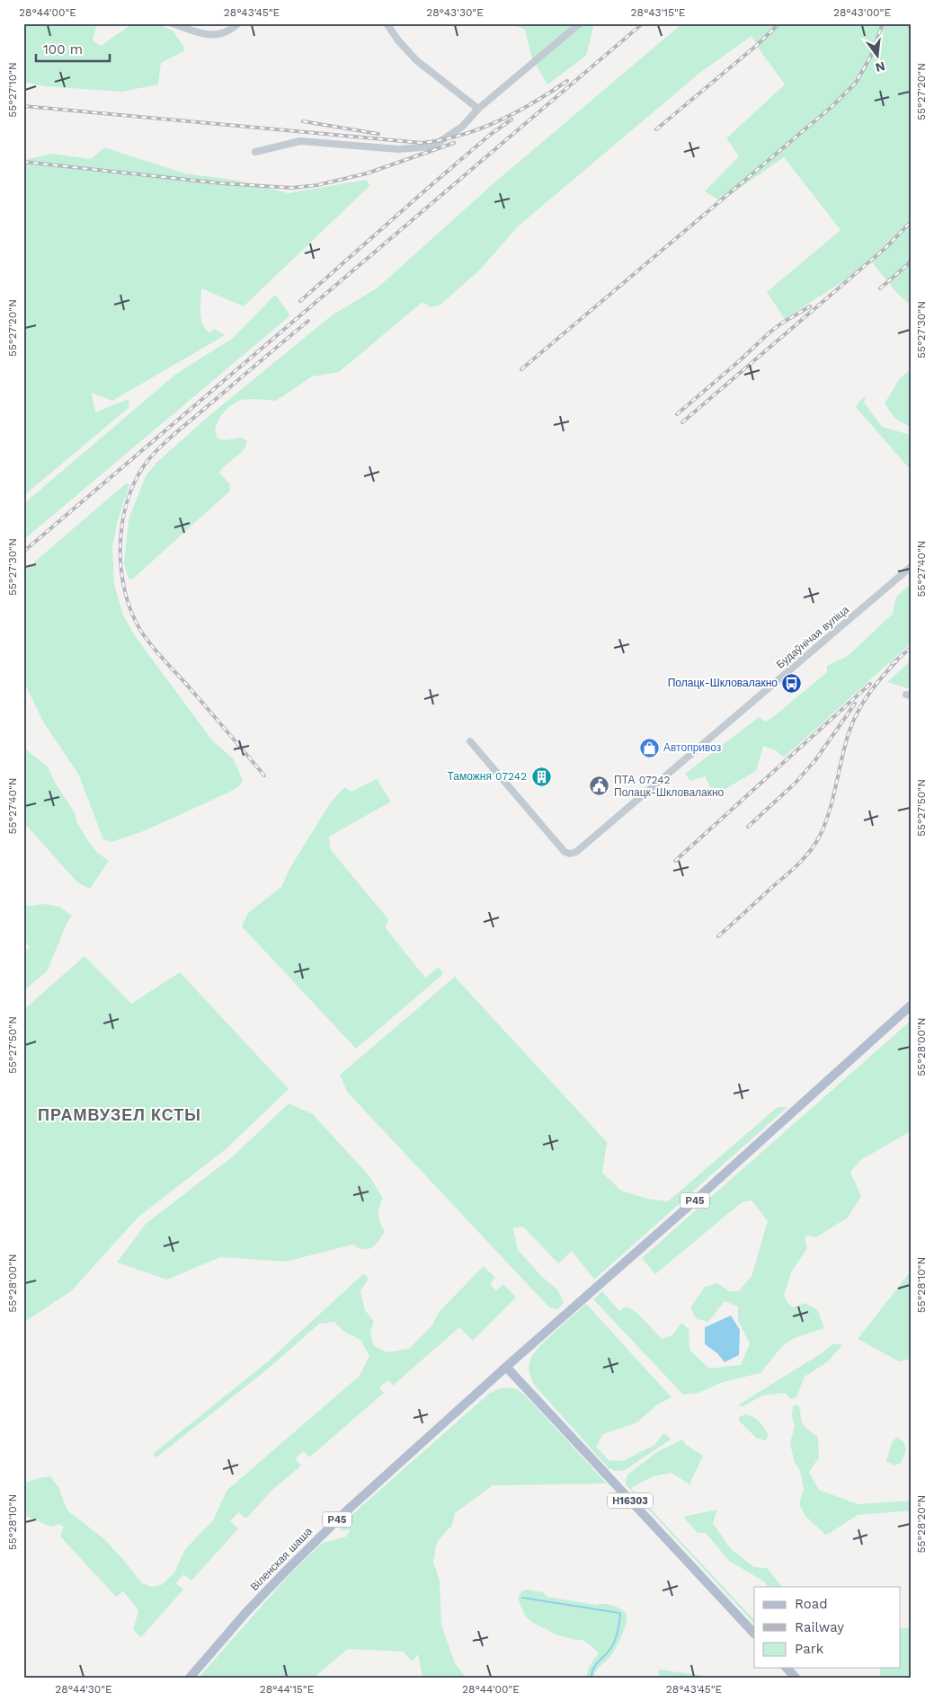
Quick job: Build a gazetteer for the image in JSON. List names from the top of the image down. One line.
{"streets":{"main road":["Р45","Н16303","Віленская шаша"],"street":["Будаўнічая вуліца"]},"crossings":[["Р45","Н16303"],["Р45","Віленская шаша"],["Н16303","Віленская шаша"]],"districts":["ПРАМВУЗЕЛ КСТЫ"],"places":{"bus stop":["Полацк-Шкловалакно"],"shop":["Автопривоз"],"building":["Таможня 07242"],"public building":["ПТА 07242 Полацк-Шкловалакно"]},"legend":["Road","Railway","Park"],"scale_bar":"100 m","north":"bottom","coordinates":["28°44'00\"E","28°43'45\"E","28°43'30\"E","28°43'15\"E","28°43'00\"E","55°27'10\"N","55°27'20\"N","55°27'30\"N","55°27'40\"N","55°27'50\"N","55°28'00\"N","55°28'10\"N","55°28'20\"N","28°44'30\"E","28°44'15\"E"]}
